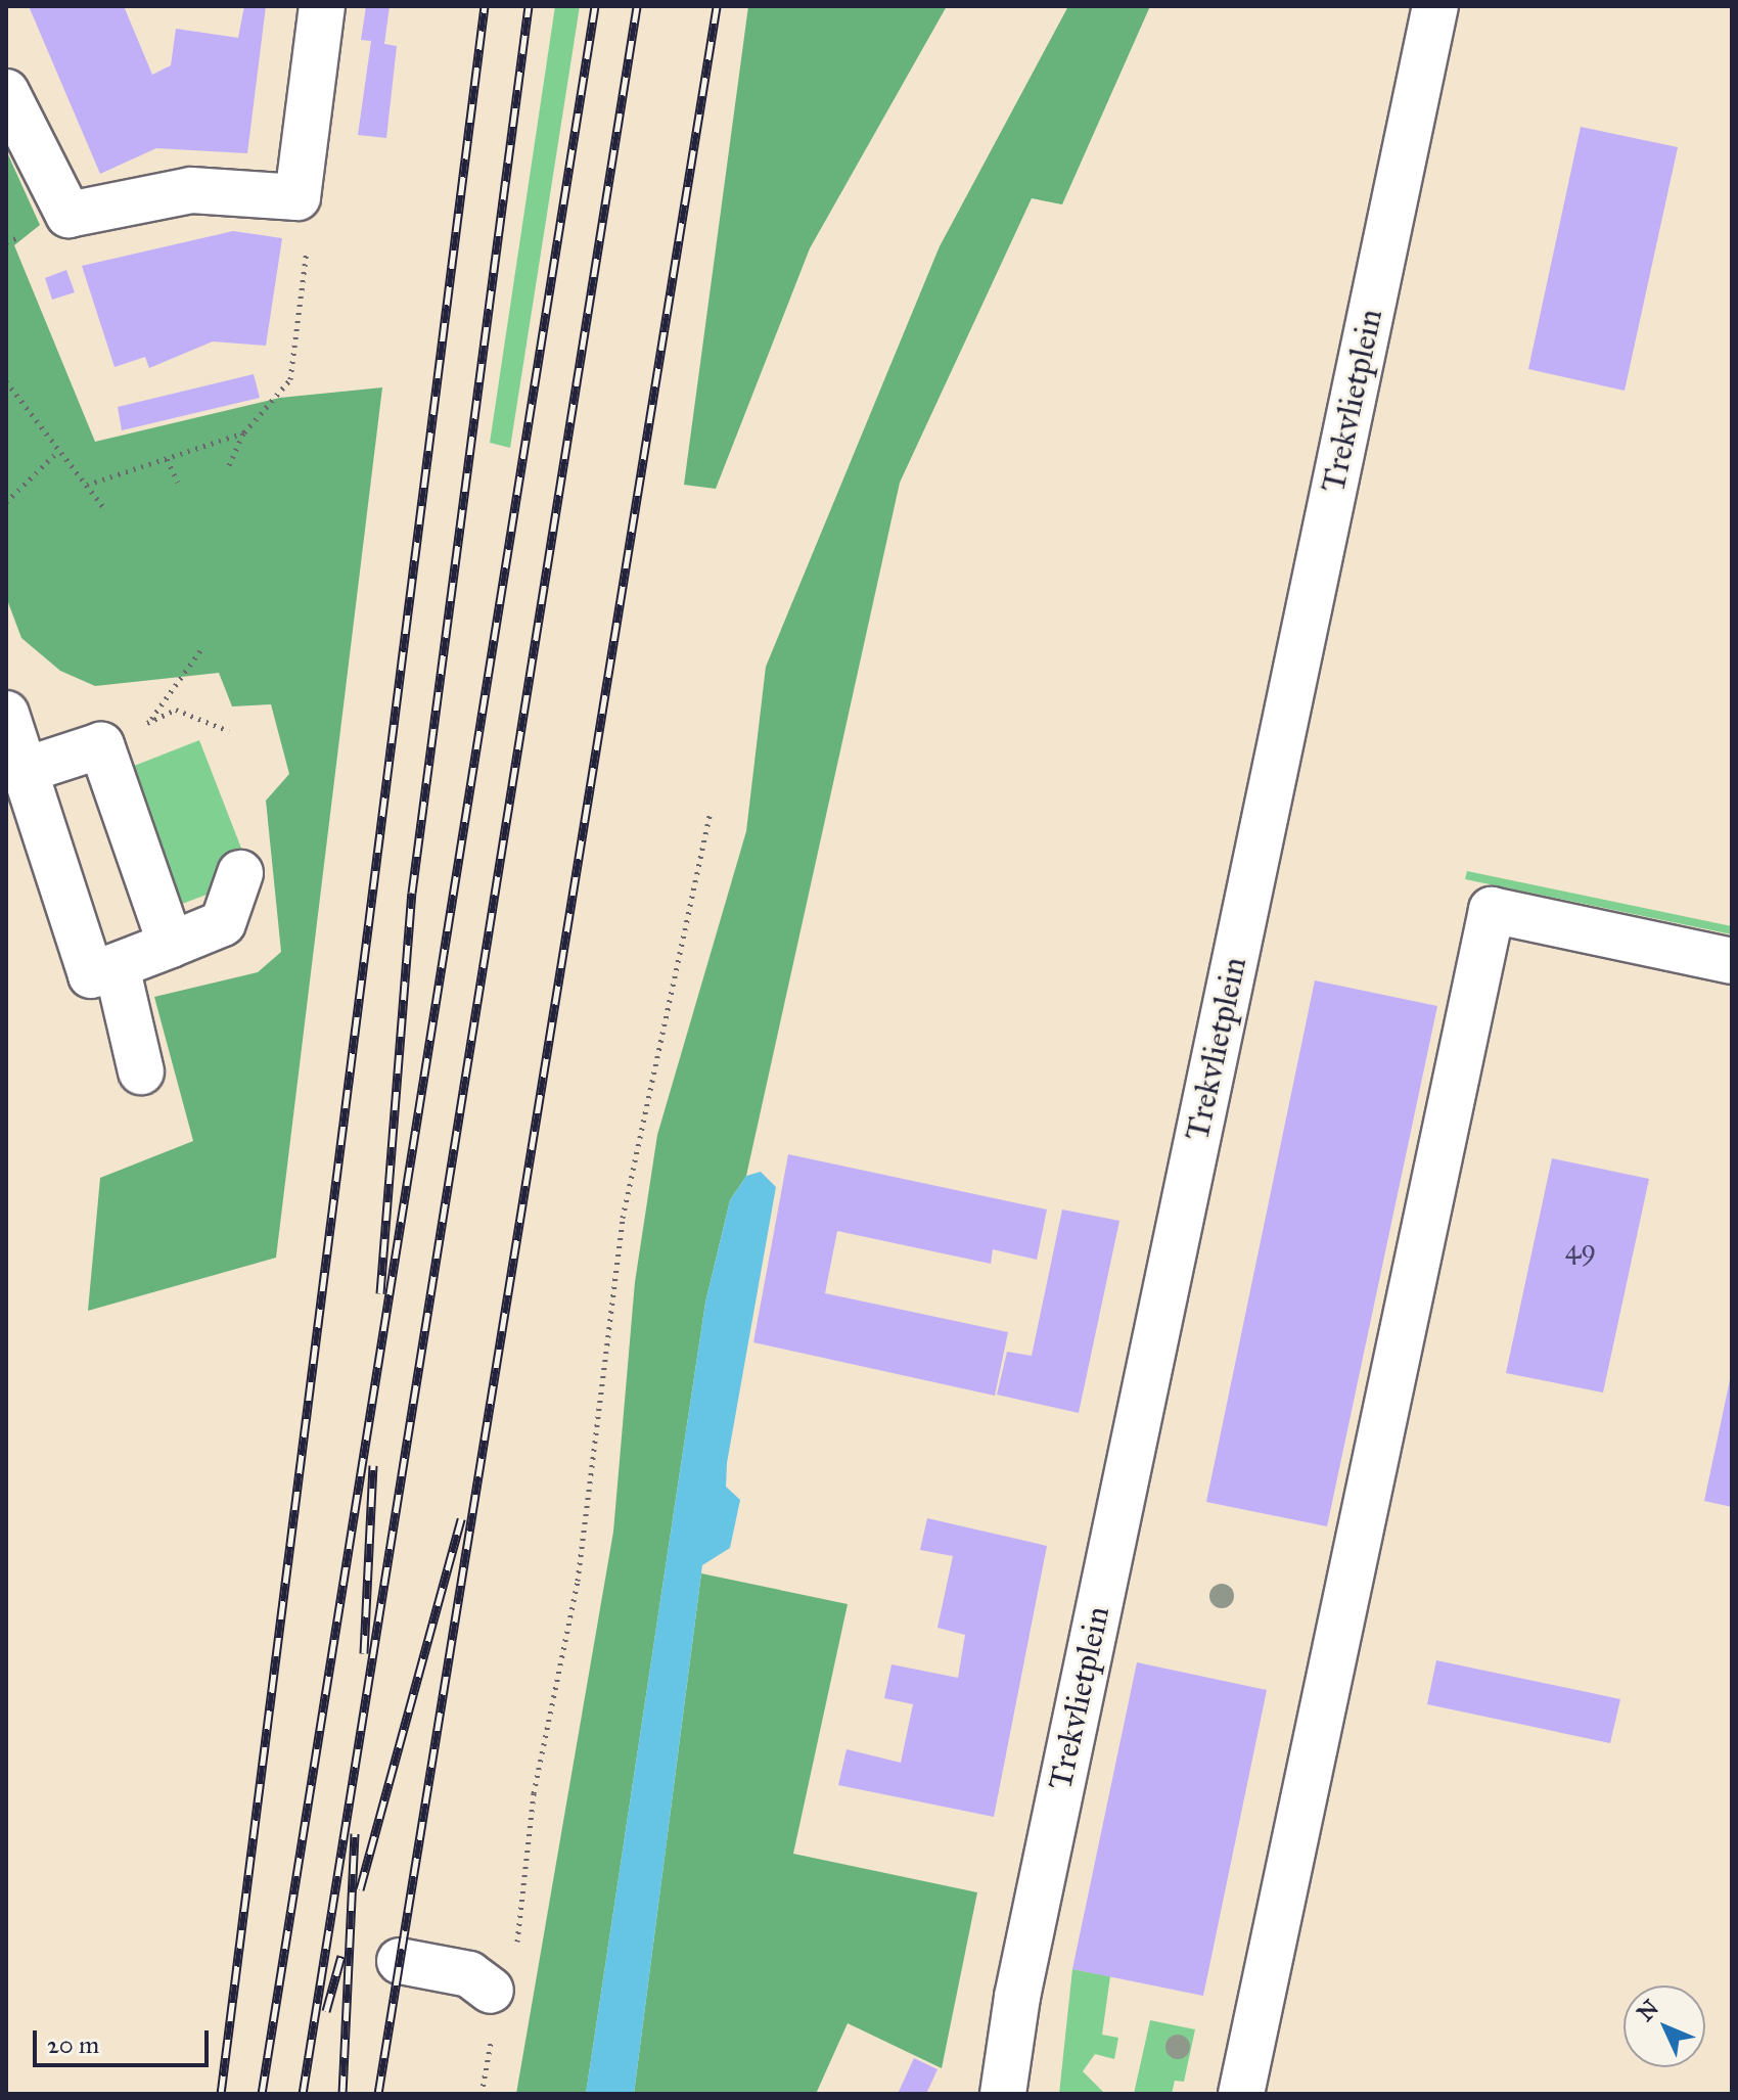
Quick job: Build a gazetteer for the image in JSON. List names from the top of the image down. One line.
{"streets":{"street":["Trekvlietplein"]},"house_numbers":["49"],"scale_bar":"20 m","north":"top left"}
